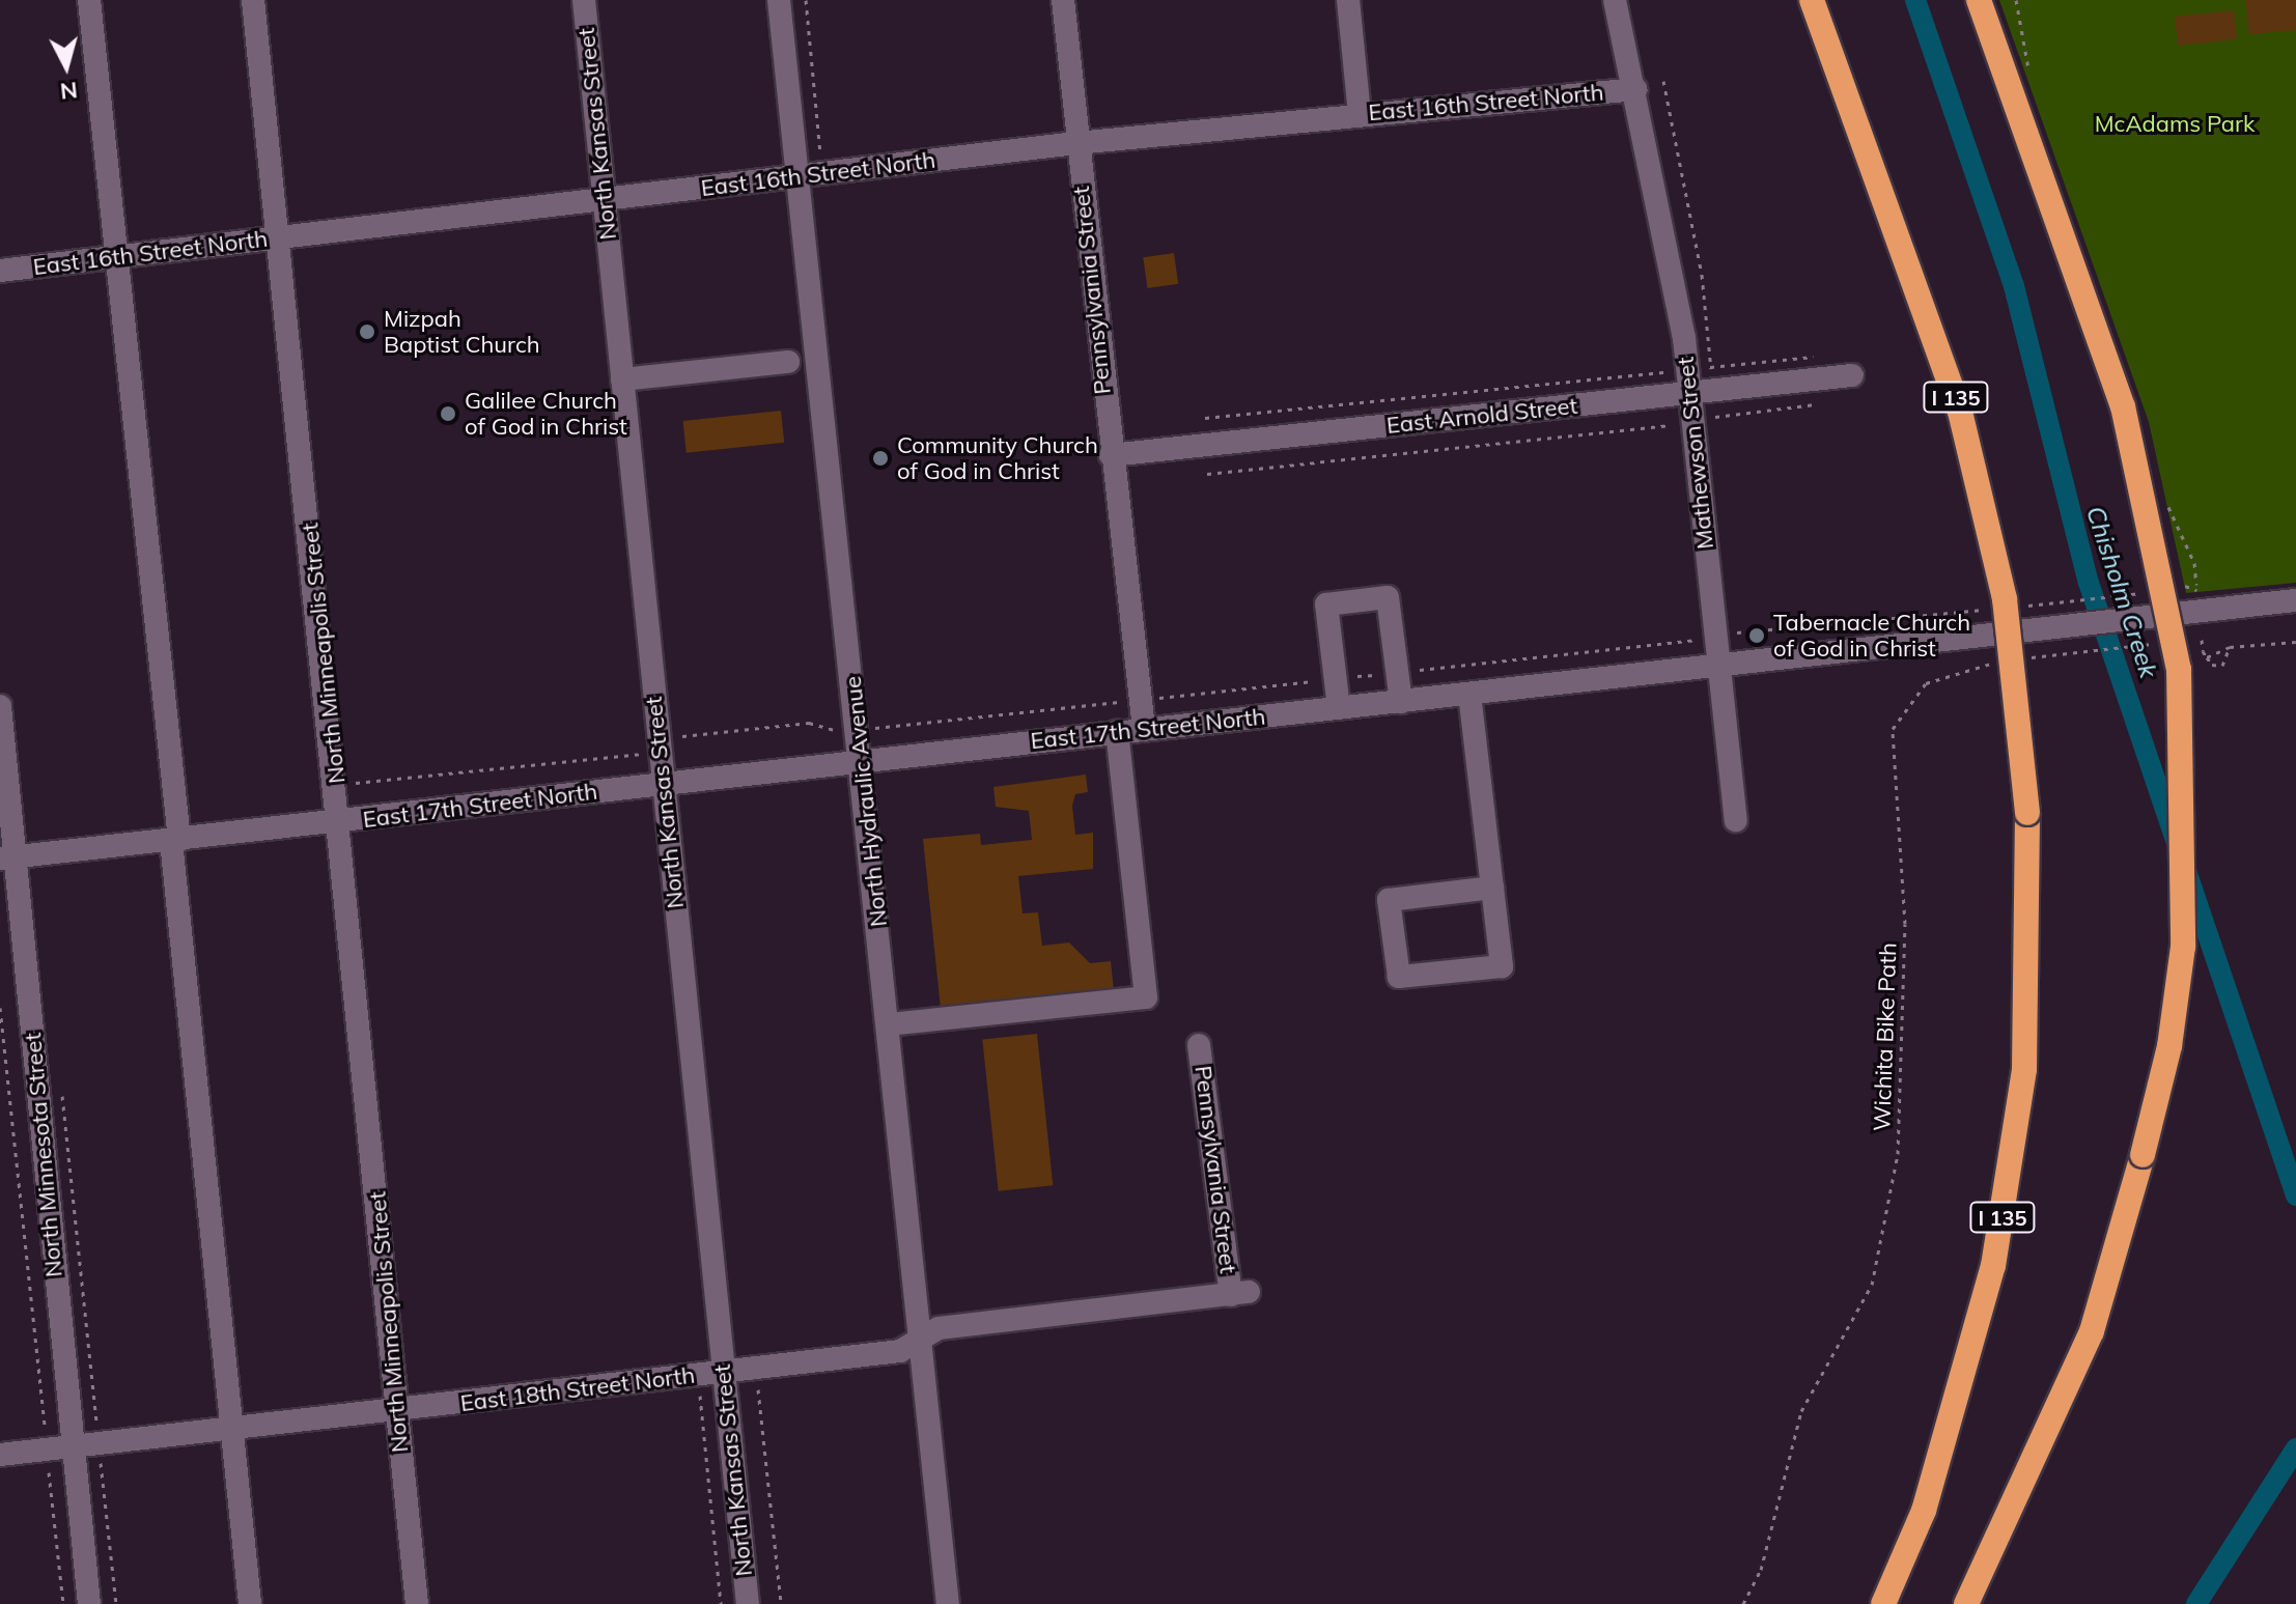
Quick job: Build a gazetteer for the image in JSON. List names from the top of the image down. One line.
{"streets":{"highway":["I 135"],"street":["East 16th Street North","North Kansas Street","Pennsylvania Street","East Arnold Street","Mathewson Street","North Minneapolis Street","East 17th Street North","North Hydraulic Avenue","North Minnesota Street","East 18th Street North"],"path":["Wichita Bike Path"]},"crossings":[["East 16th Street North","North Kansas Street"],["East 16th Street North","Pennsylvania Street"],["East 16th Street North","Mathewson Street"],["East 16th Street North","North Minneapolis Street"],["East 16th Street North","North Hydraulic Avenue"],["North Kansas Street","East 17th Street North"],["North Kansas Street","East 18th Street North"],["Pennsylvania Street","East Arnold Street"],["Pennsylvania Street","East 17th Street North"],["Pennsylvania Street","East 18th Street North"],["East Arnold Street","Mathewson Street"],["Mathewson Street","East 17th Street North"],["North Minneapolis Street","East 17th Street North"],["North Minneapolis Street","East 18th Street North"],["East 17th Street North","North Hydraulic Avenue"],["East 17th Street North","North Minnesota Street"],["North Hydraulic Avenue","East 18th Street North"],["North Minnesota Street","East 18th Street North"]],"water":["Chisholm Creek"],"parks":["McAdams Park"],"places":["Mizpah Baptist Church","Galilee Church of God in Christ","Community Church of God in Christ","Tabernacle Church of God in Christ"],"north":"bottom"}
